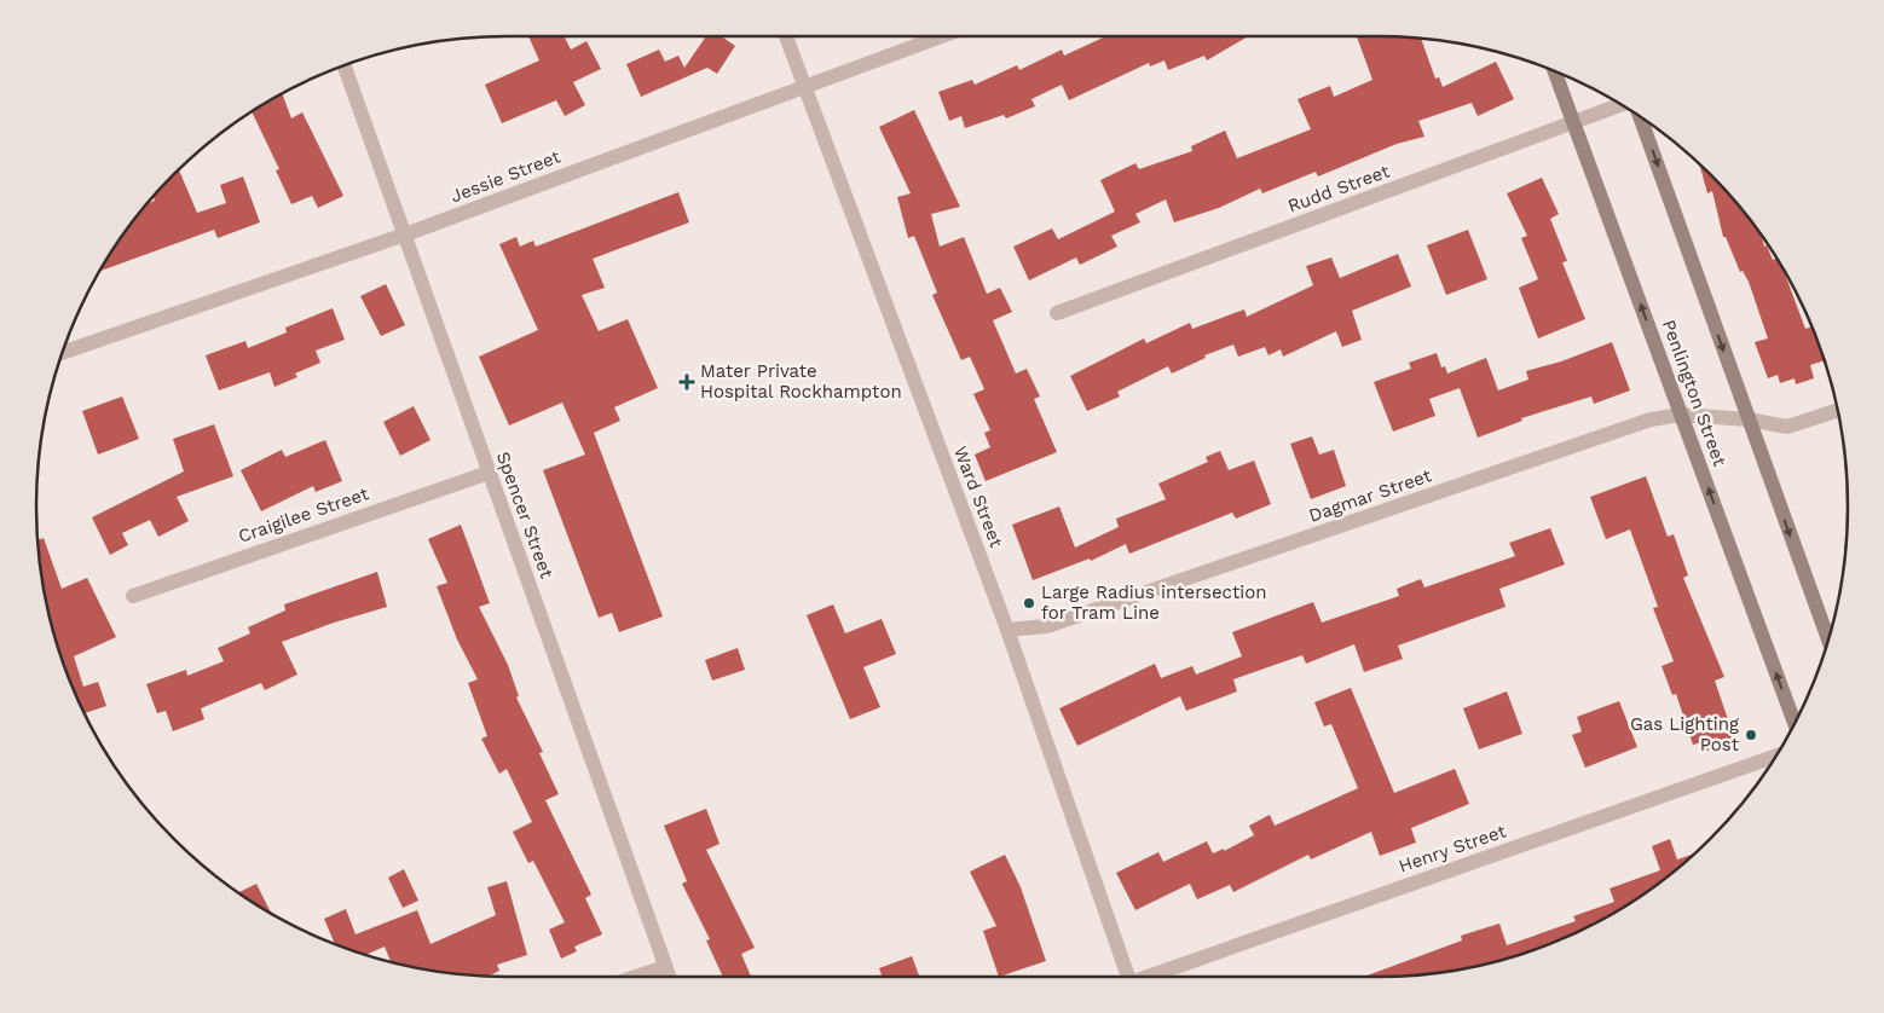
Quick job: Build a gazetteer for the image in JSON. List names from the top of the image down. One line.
{"streets":{"street":["Jessie Street","Rudd Street","Penlington Street","Dagmar Street","Ward Street","Craigilee Street","Spencer Street","Henry Street"]},"crossings":[["Jessie Street","Ward Street"],["Jessie Street","Spencer Street"],["Rudd Street","Penlington Street"],["Penlington Street","Dagmar Street"],["Dagmar Street","Ward Street"],["Craigilee Street","Spencer Street"]],"places":{"health":["Mater Private Hospital Rockhampton"],"other":["Large Radius intersection for Tram Line","Gas Lighting Post"]}}
